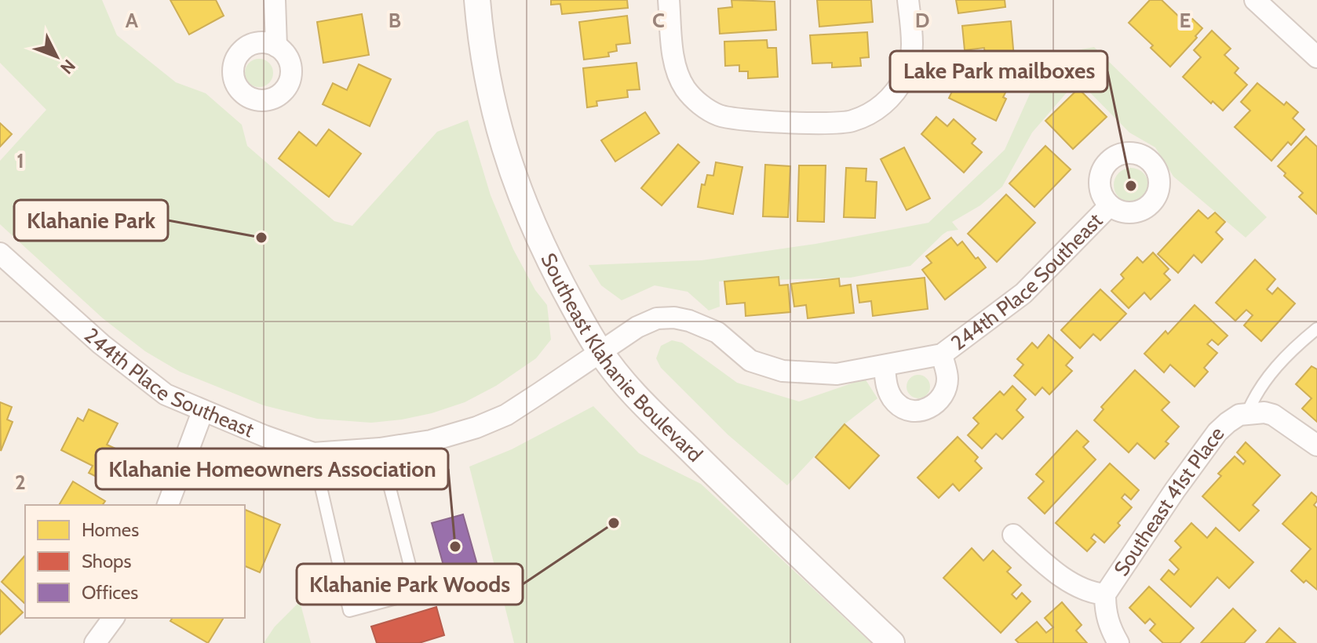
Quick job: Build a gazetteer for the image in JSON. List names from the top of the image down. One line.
{"streets":{"street":["244th Place Southeast","Southeast Klahanie Boulevard","Southeast 41st Place"]},"crossings":[["244th Place Southeast","Southeast Klahanie Boulevard"]],"places":["Lake Park mailboxes","Klahanie Park","Klahanie Park Woods","Klahanie Homeowners Association"],"legend":["Homes","Shops","Offices"],"north":"bottom right","grid":{"columns":["A","B","C","D","E"],"rows":["1","2"]}}
